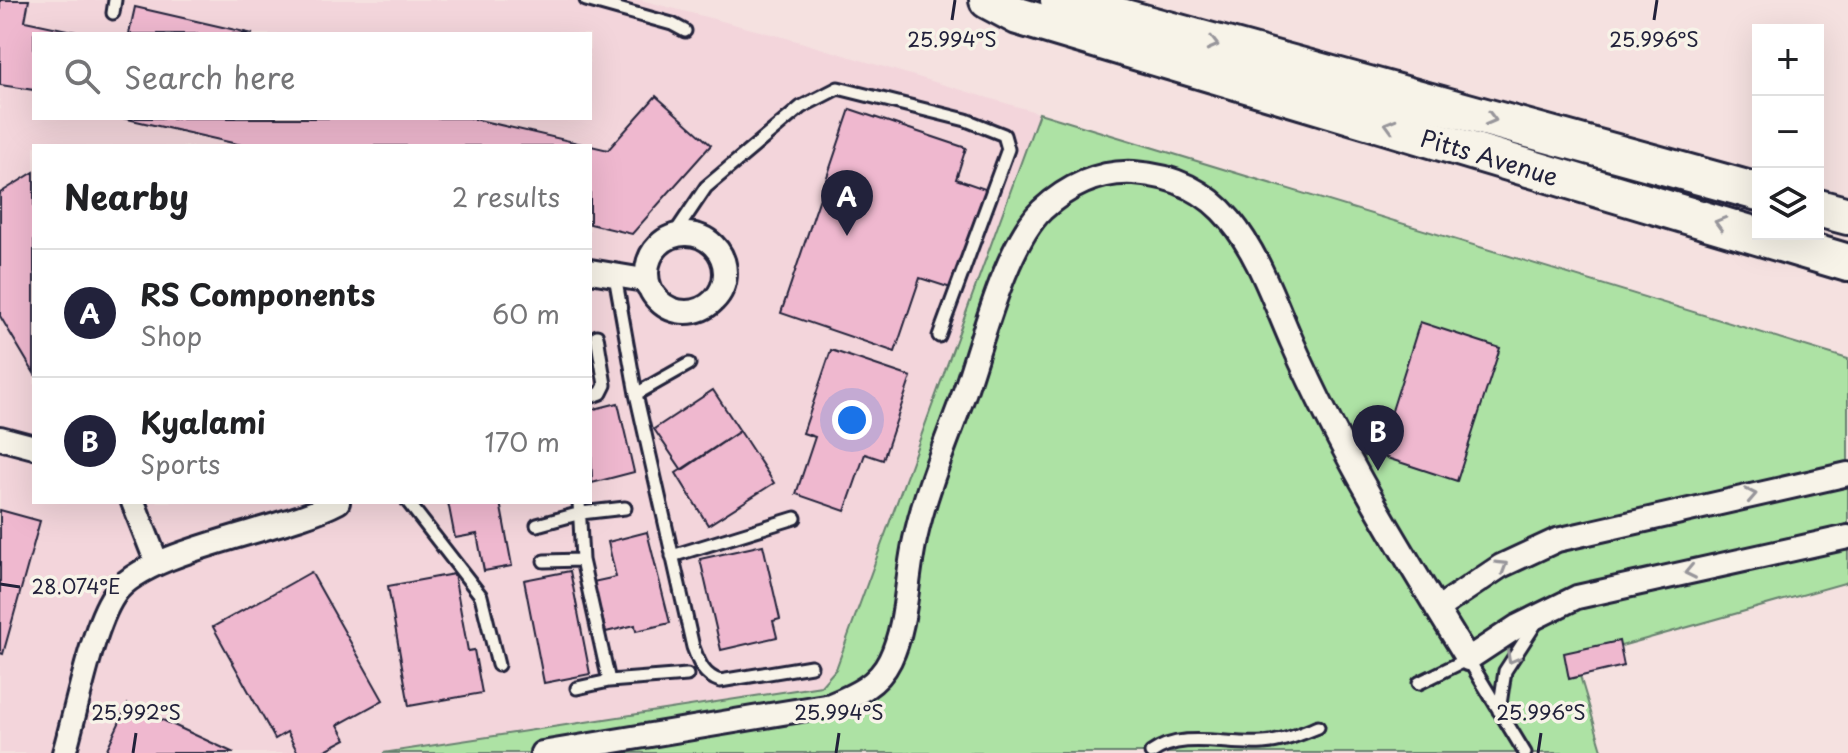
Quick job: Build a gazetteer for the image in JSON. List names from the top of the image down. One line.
{"streets":{"main road":["Pitts Avenue"]},"page":{"map_buttons":["+","−"],"search":"Search here","heading":["Nearby","2 results"],"pins":["A","B"],"list":[{"mark":"A","name":"RS Components","note":"Shop","value":"60 m"},{"mark":"B","name":"Kyalami","note":"Sports","value":"170 m"}]},"coordinates":["25.994°S","25.996°S","28.074°E","25.992°S"]}
